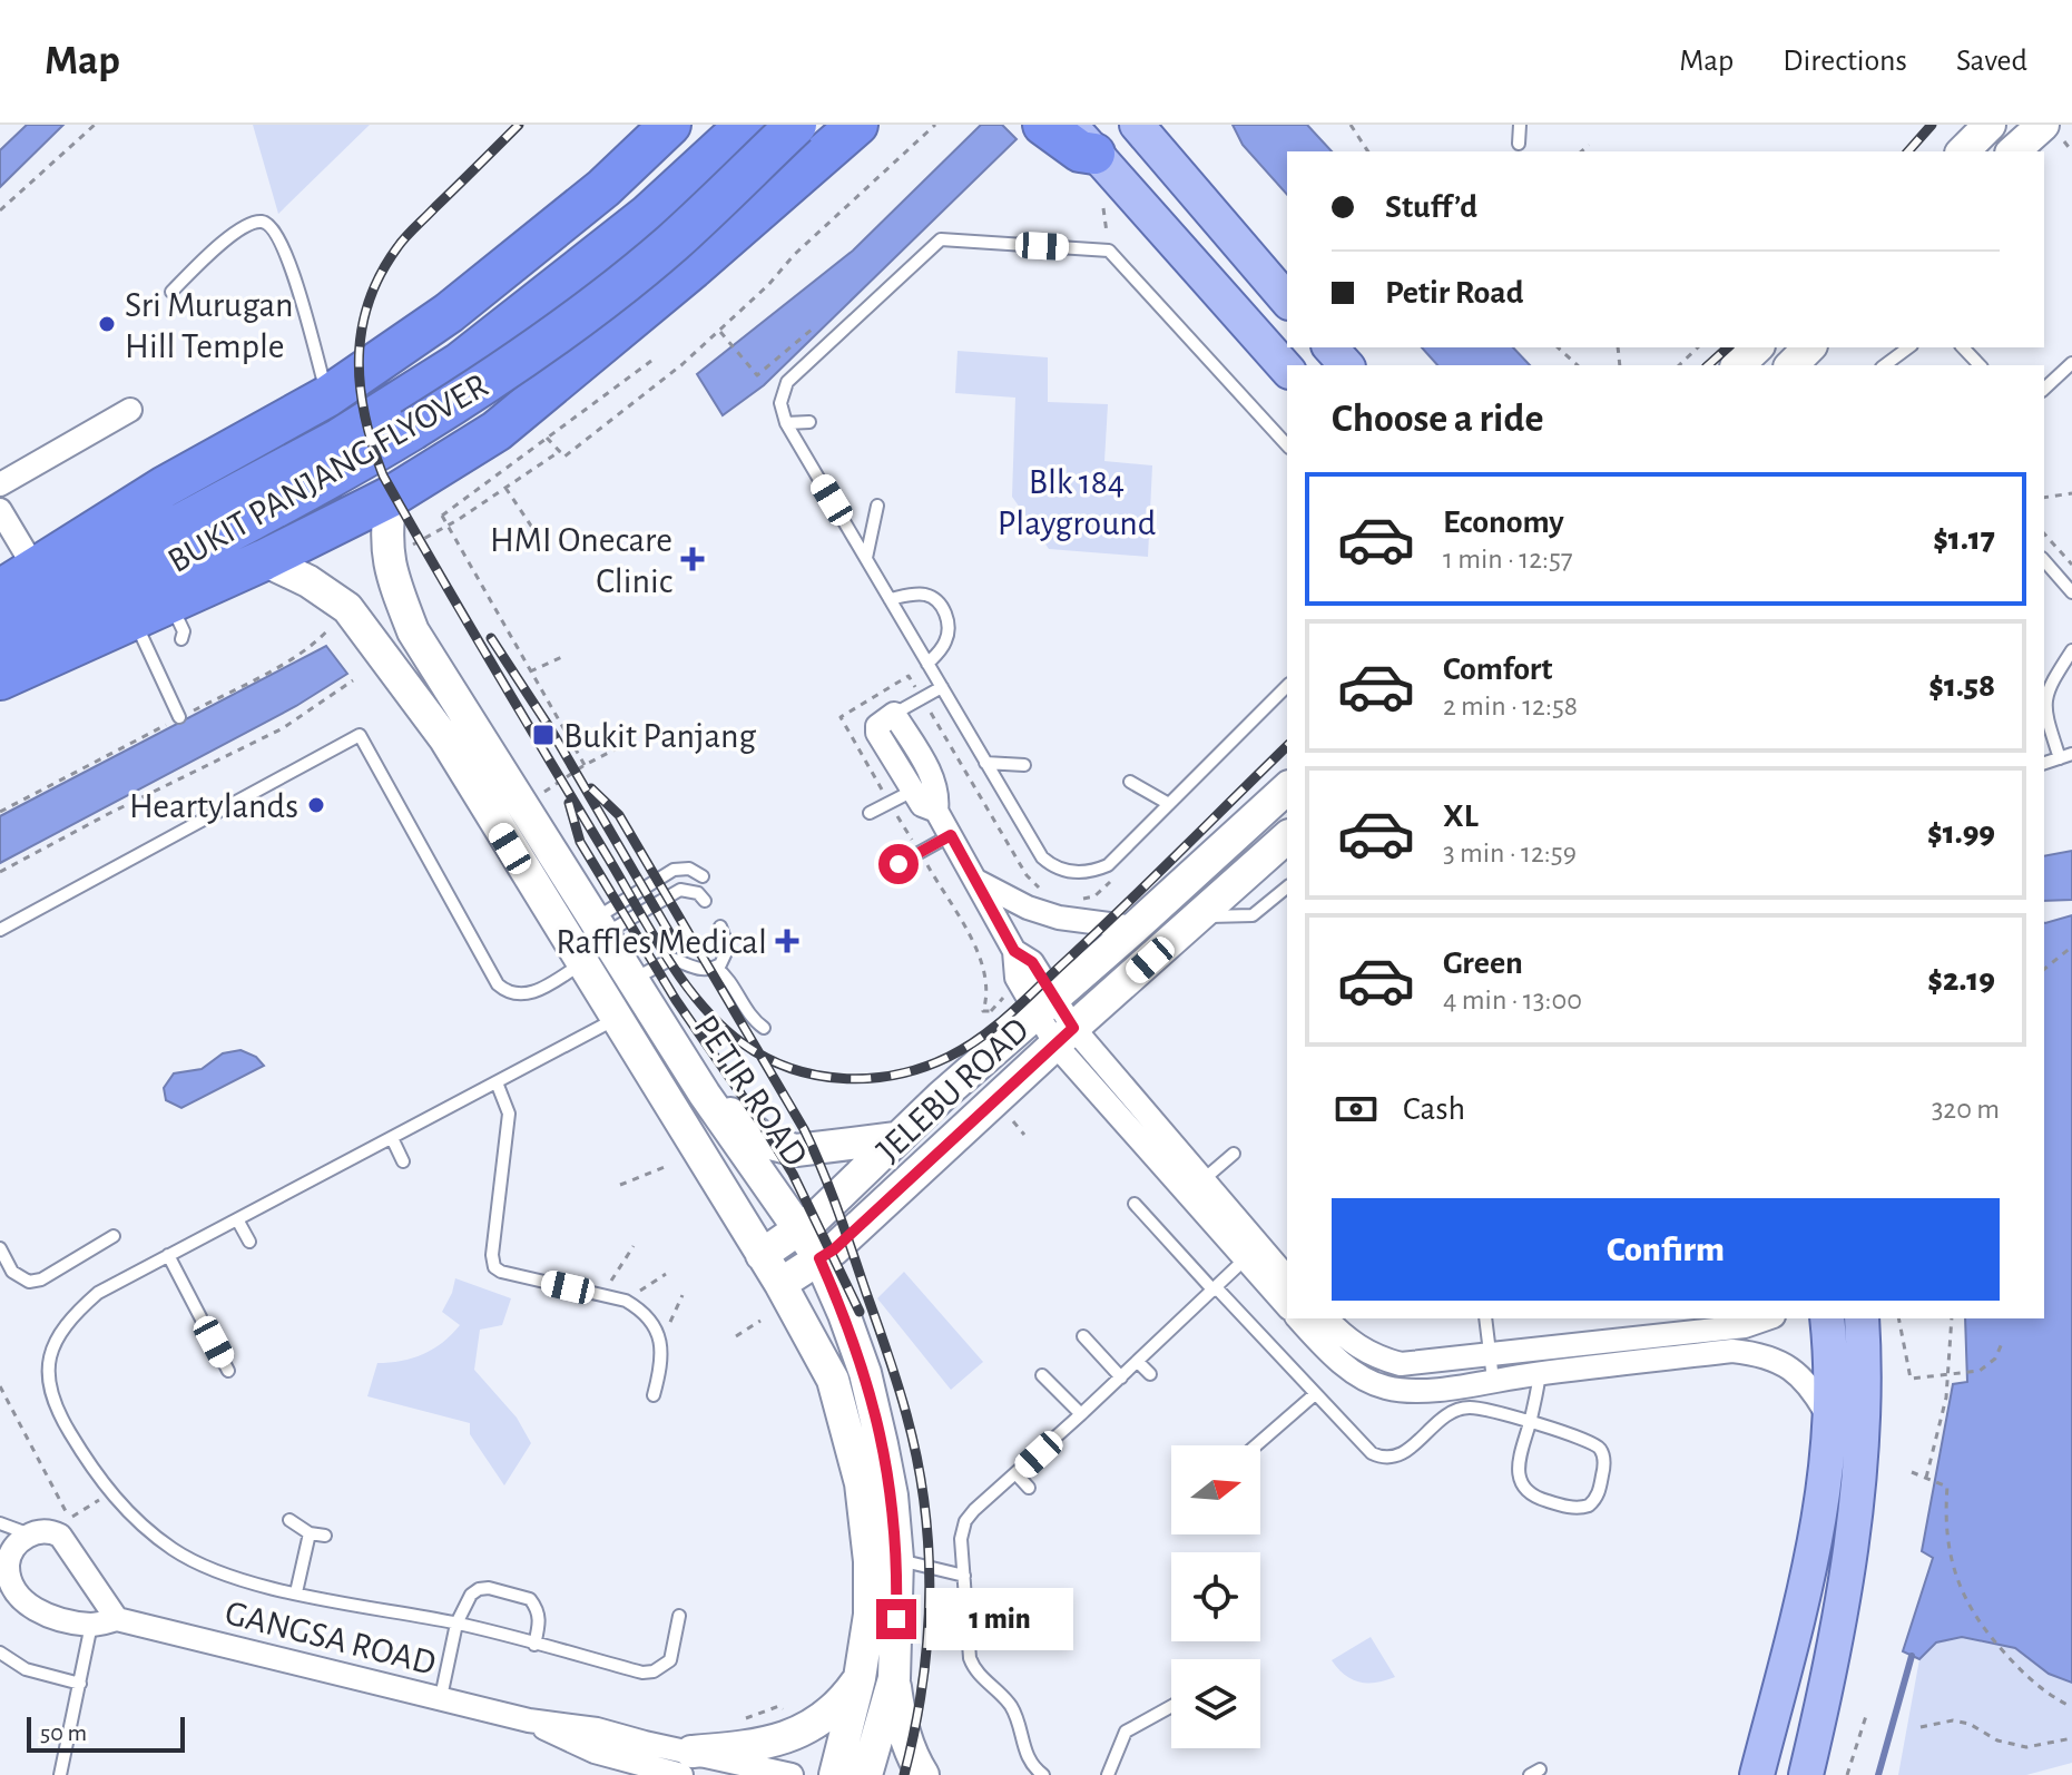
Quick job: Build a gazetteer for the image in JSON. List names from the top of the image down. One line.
{"streets":{"highway":["BUKIT PANJANG FLYOVER"],"main road":["JELEBU ROAD","PETIR ROAD"],"street":["GANGSA ROAD"]},"crossings":[["JELEBU ROAD","PETIR ROAD"]],"parks":["Blk 184 Playground"],"places":{"other":["Sri Murugan Hill Temple","Heartylands"],"health":["HMI Onecare Clinic","Raffles Medical"],"transit":["Bukit Panjang"]},"scale_bar":"50 m","north":"right","page":{"header":"Map","nav":["Map","Directions","Saved"],"banner":["Stuff’d","Petir Road"],"heading":"Choose a ride","list":[{"name":"Economy","note":"1 min · 12:57","value":"$1.17"},{"name":"Comfort","note":"2 min · 12:58","value":"$1.58"},{"name":"XL","note":"3 min · 12:59","value":"$1.99"},{"name":"Green","note":"4 min · 13:00","value":"$2.19"}],"pay":["Cash","320 m"],"buttons":"Confirm","bubble":"1 min","scale":"50 m"}}
